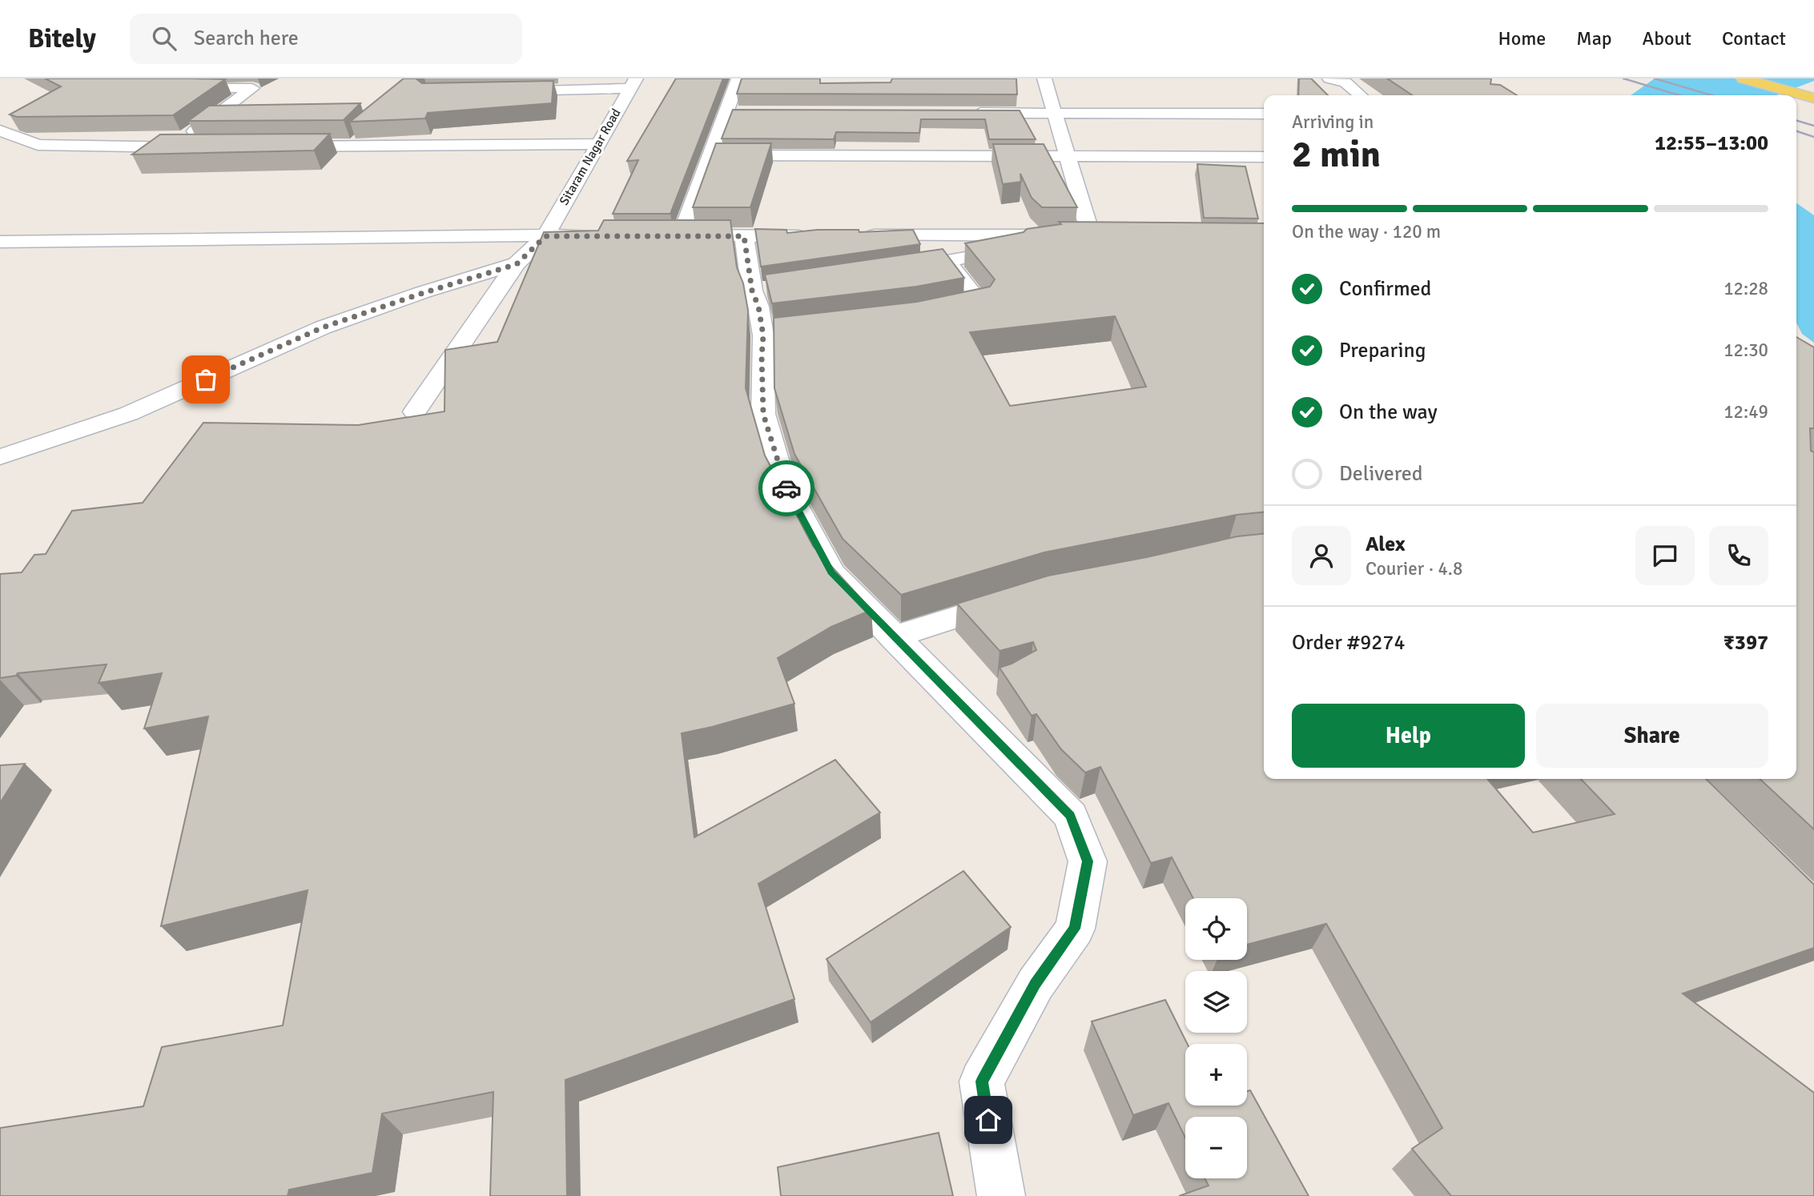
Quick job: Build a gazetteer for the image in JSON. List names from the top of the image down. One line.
{"streets":{"street":["Sitaram Nagar Road"]},"page":{"header":"Bitely","search":"Search here","nav":["Home","Map","About","Contact"],"heading":["2 min","Arriving in","12:55–13:00"],"panel":["Alex","Courier · 4.8","Order #9274","₹397"],"bar":"On the way · 120 m","list":[["Confirmed","12:28"],["Preparing","12:30"],["On the way","12:49"],"Delivered"],"buttons":["Help","Share"],"map_buttons":["+","−"]}}
